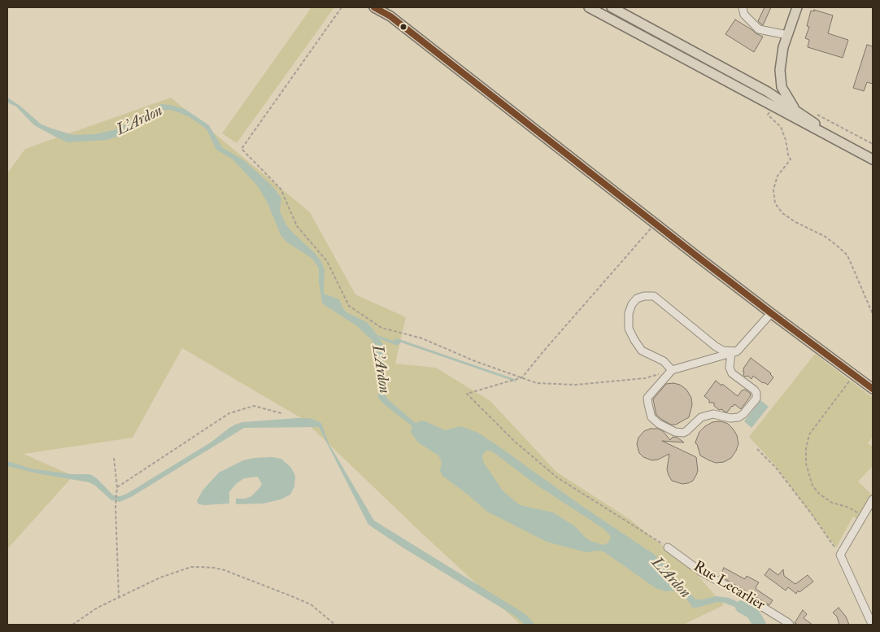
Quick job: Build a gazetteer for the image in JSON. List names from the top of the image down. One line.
{"streets":{"street":["Rue Lecarlier"]},"water":["L'Ardon"]}
